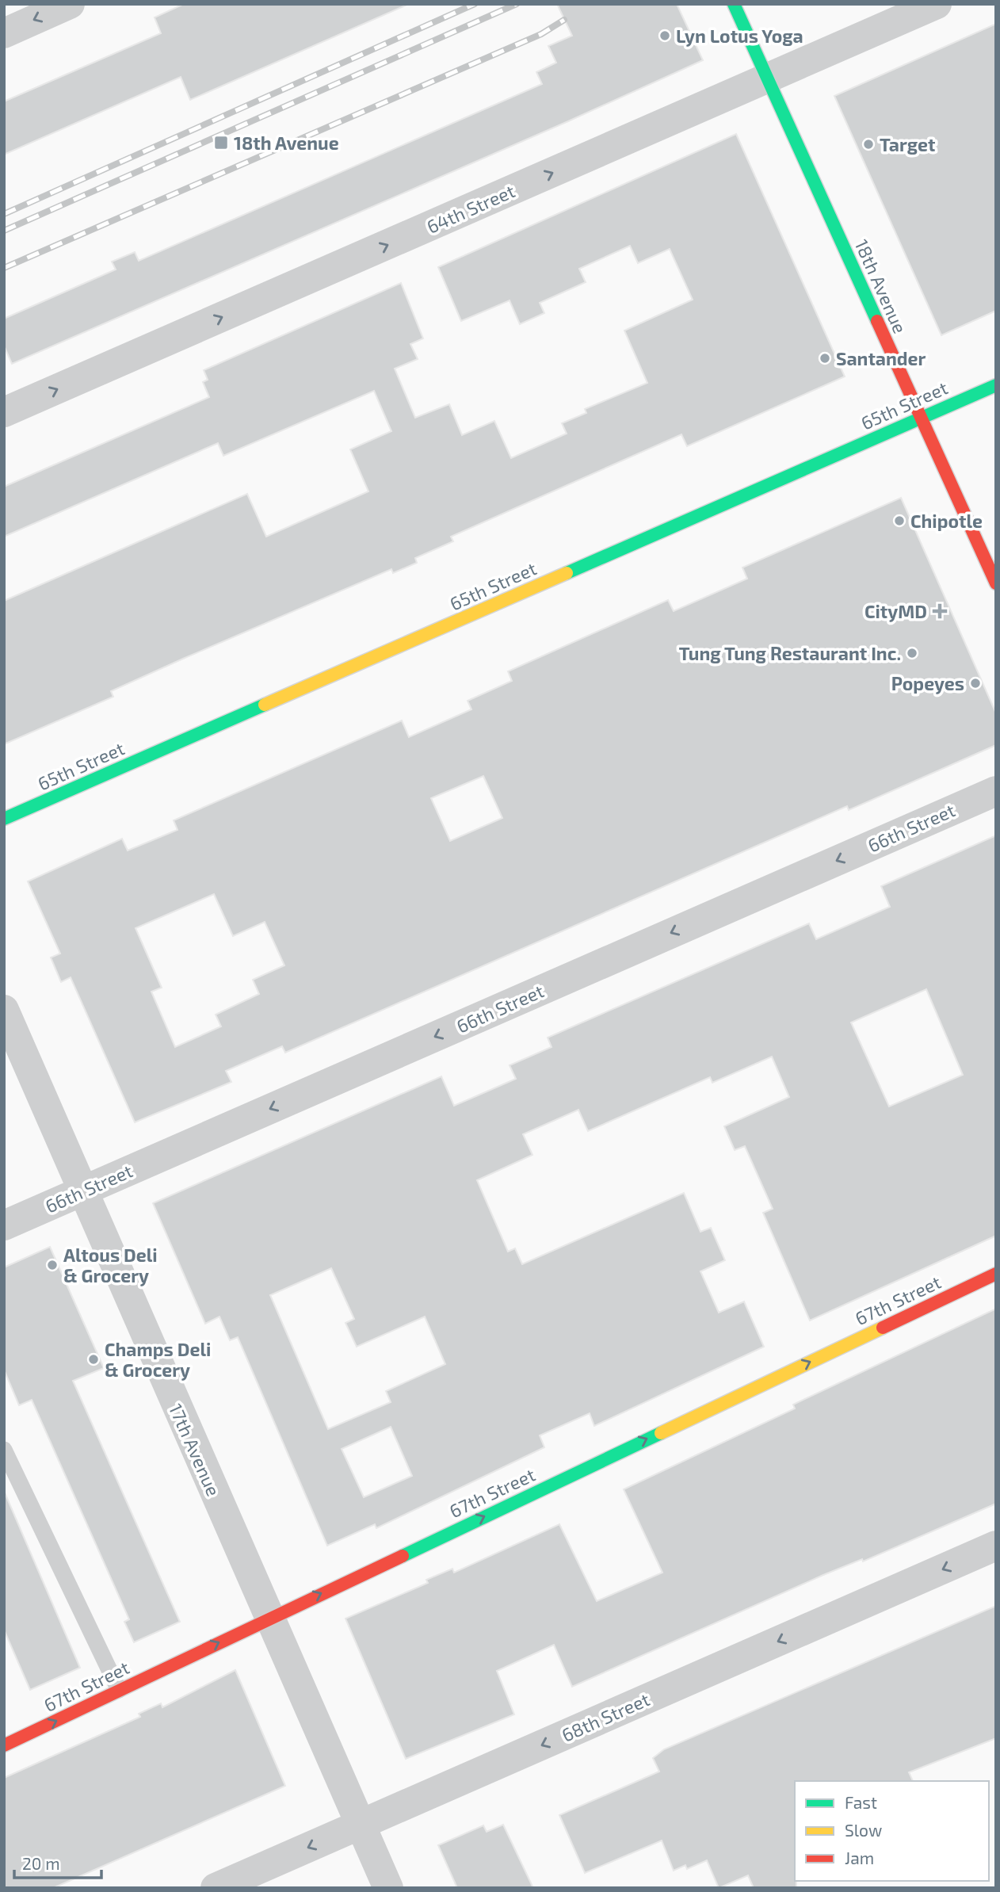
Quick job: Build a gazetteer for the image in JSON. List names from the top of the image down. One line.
{"streets":{"street":["64th Street","18th Avenue","65th Street","66th Street","67th Street","17th Avenue","68th Street"]},"crossings":[["64th Street","18th Avenue"],["18th Avenue","65th Street"],["66th Street","17th Avenue"],["67th Street","17th Avenue"],["17th Avenue","68th Street"]],"one_way":["64th Street","66th Street","67th Street","68th Street"],"places":{"other":["Lyn Lotus Yoga","Target","Santander","Chipotle","Tung Tung Restaurant Inc.","Popeyes","Altous Deli & Grocery","Champs Deli & Grocery"],"transit":["18th Avenue"],"health":["CityMD"]},"legend":["Fast","Slow","Jam"],"scale_bar":"20 m"}
